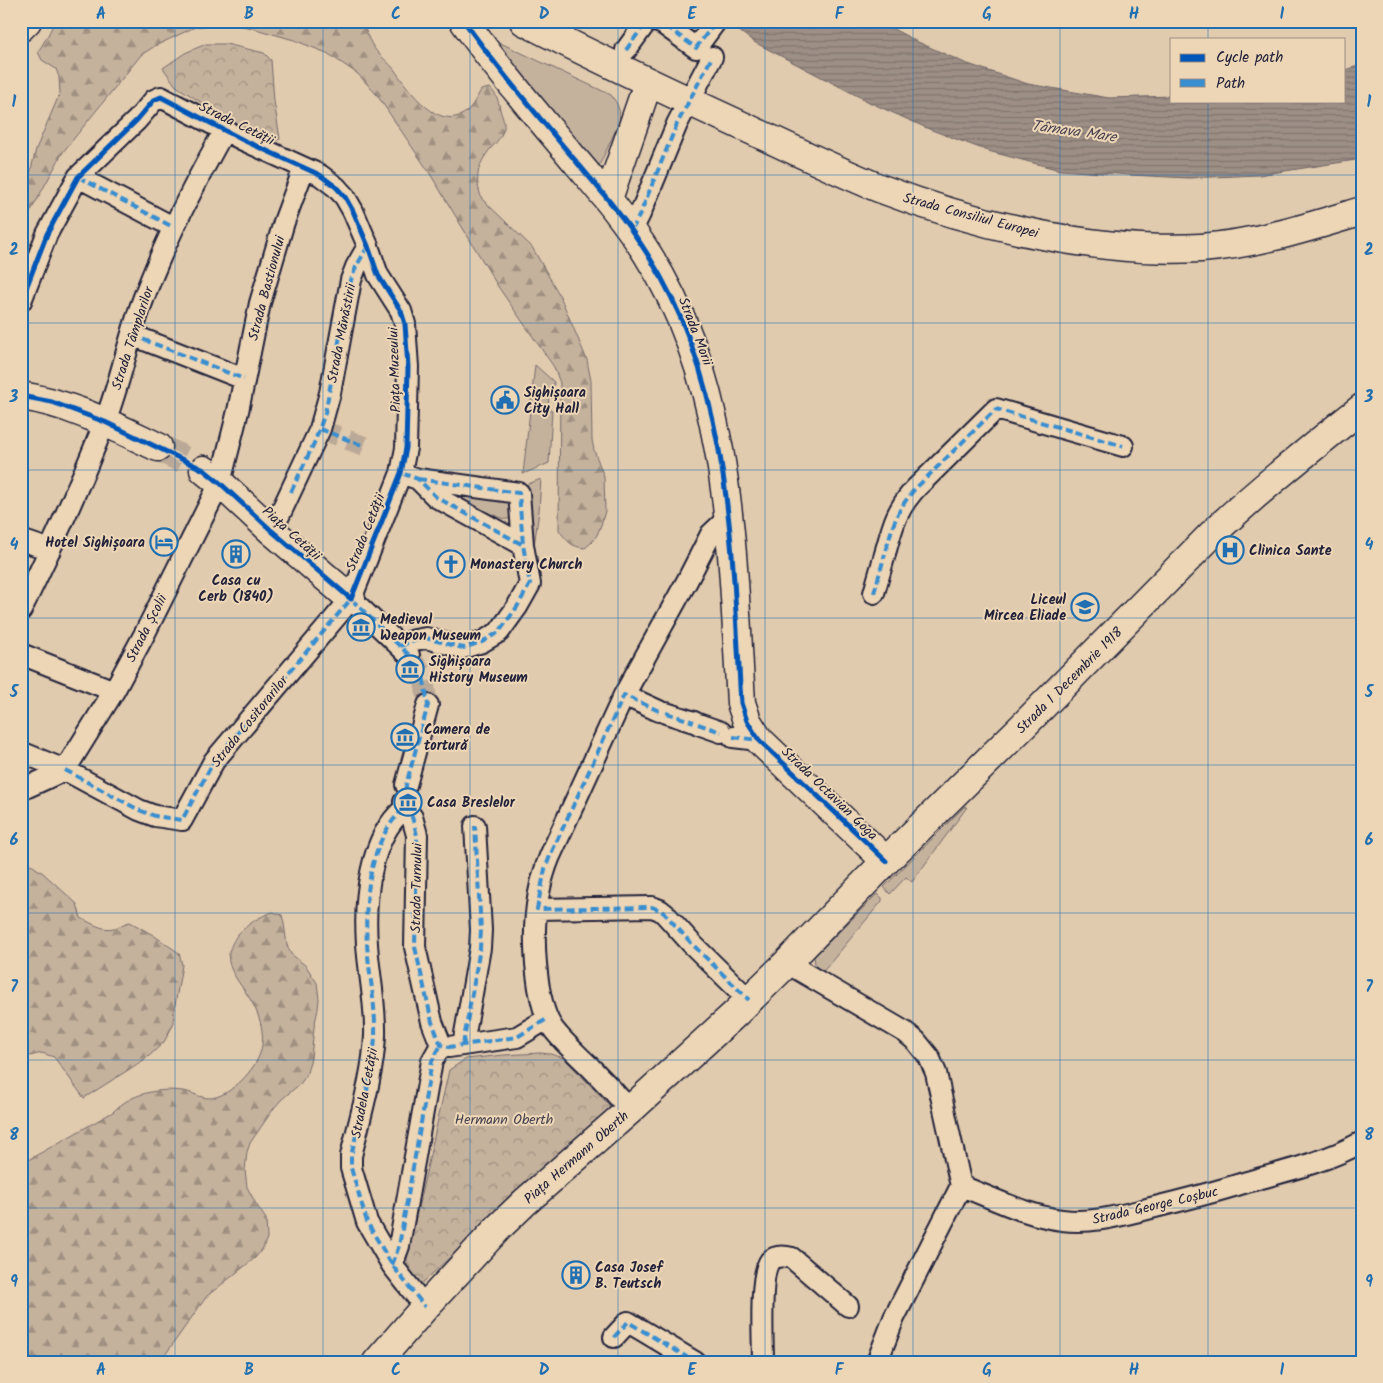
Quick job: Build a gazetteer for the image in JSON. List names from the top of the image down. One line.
{"streets":{"main road":["Strada Consiliul Europei","Strada Morii","Piața Cetății","Strada 1 Decembrie 1918","Strada Octavian Goga","Piața Hermann Oberth"],"street":["Strada Cetății","Strada Bastionului","Strada Mănăstirii","Strada Tâmplarilor","Piața Muzeului","Strada Școlii","Strada Cositorarilor","Strada Turnului","Stradela Cetății","Strada George Coșbuc"]},"crossings":[["Strada Cetății","Strada Bastionului"],["Strada Cetății","Strada Tâmplarilor"],["Strada Cetății","Piața Muzeului"],["Strada Cetății","Piața Cetății"],["Strada Cetății","Strada Cositorarilor"],["Strada Bastionului","Piața Cetății"],["Strada Bastionului","Strada Școlii"],["Strada Morii","Strada Octavian Goga"],["Strada Mănăstirii","Piața Muzeului"],["Strada Mănăstirii","Piața Cetății"],["Piața Cetății","Strada Școlii"],["Piața Cetății","Strada Cositorarilor"],["Strada Școlii","Strada Cositorarilor"],["Strada 1 Decembrie 1918","Strada Octavian Goga"],["Strada 1 Decembrie 1918","Piața Hermann Oberth"],["Strada Turnului","Stradela Cetății"],["Stradela Cetății","Piața Hermann Oberth"]],"water":["Târnava Mare"],"parks":["Hermann Oberth"],"places":{"public building":["Sighișoara City Hall"],"hotel":["Hotel Sighișoara"],"hospital":["Clinica Sante"],"building":["Casa cu Cerb (1840)","Casa Josef B. Teutsch"],"church":["Monastery Church"],"school or university":["Liceul Mircea Eliade"],"museum":["Medieval Weapon Museum","Sighișoara History Museum","Camera de tortură","Casa Breslelor"]},"legend":["Cycle path","Path"],"grid":{"columns":["A","B","C","D","E","F","G","H","I"],"rows":["1","2","3","4","5","6","7","8","9"]}}
